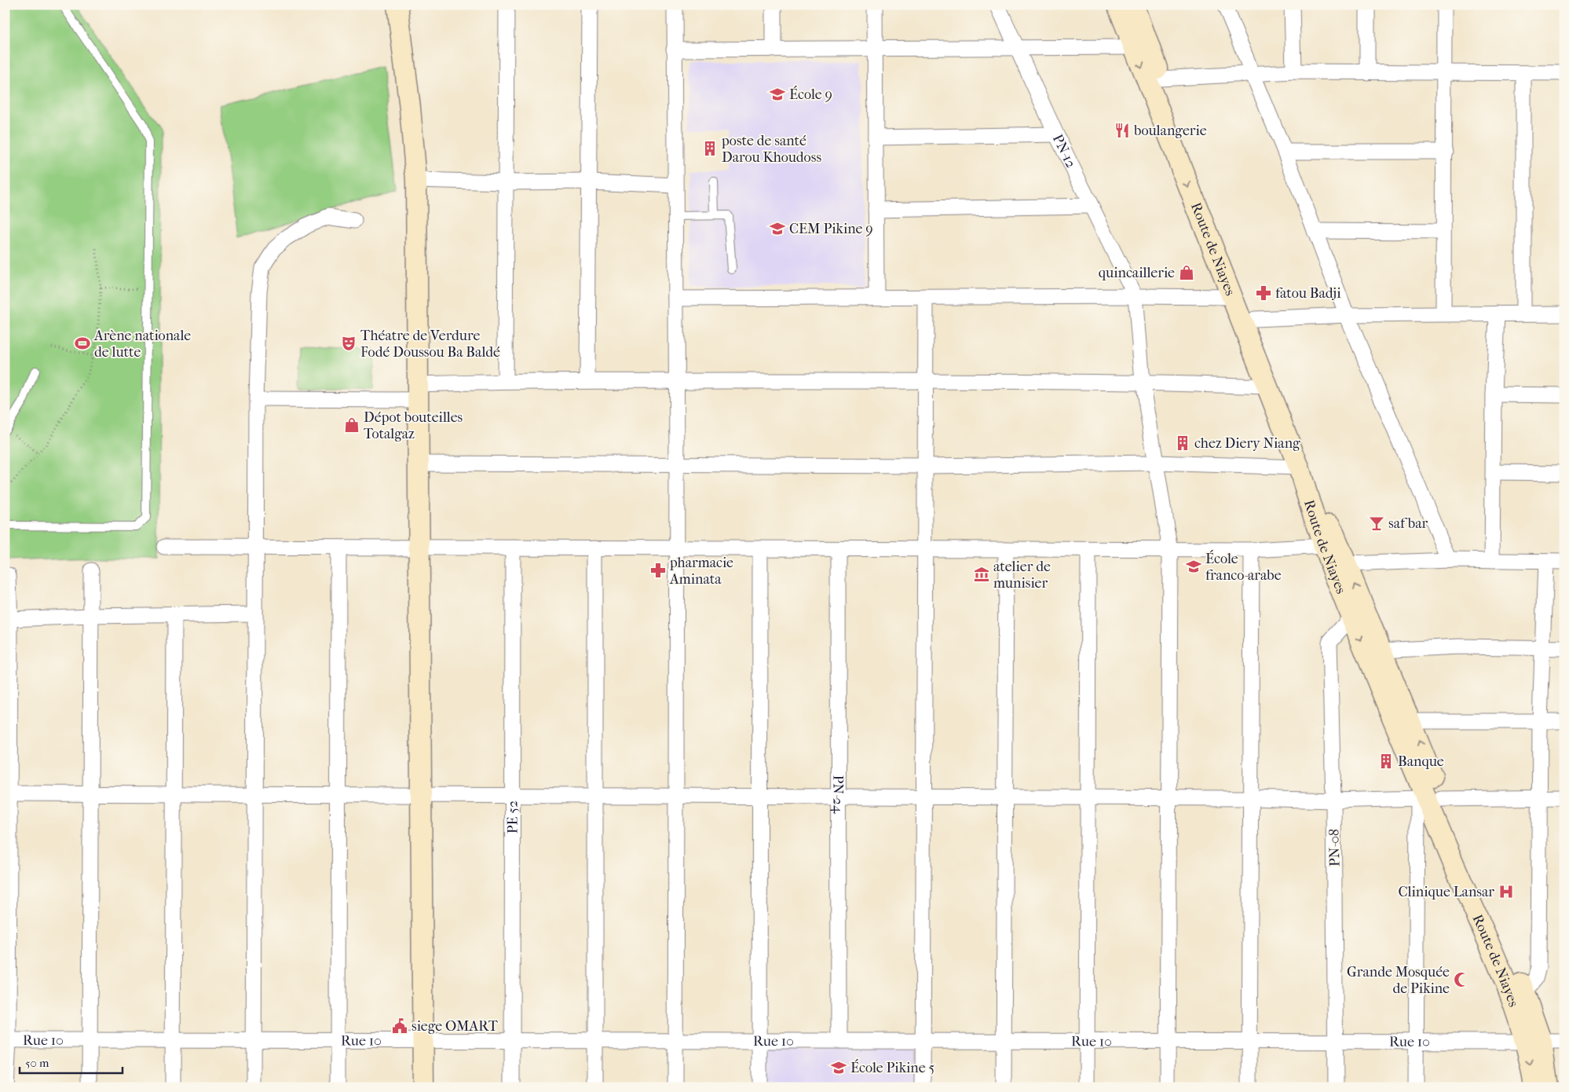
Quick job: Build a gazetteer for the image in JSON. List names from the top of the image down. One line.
{"streets":{"main road":["Route de Niayes"],"street":["PN-12","PN-24","PE 52","PN-08","Rue 10"]},"crossings":[["Route de Niayes","PN-08"],["Route de Niayes","Rue 10"],["PN-24","Rue 10"],["PE 52","Rue 10"],["PN-08","Rue 10"]],"places":{"school or university":["École 9","CEM Pikine 9","École franco-arabe","École Pikine 5"],"restaurant":["boulangerie"],"building":["poste de santé Darou Khoudoss","chez Diery Niang","Banque"],"shop":["quincaillerie","Dépot bouteilles Totalgaz"],"pharmacy":["fatou Badji","pharmacie Aminata"],"sports":["Arène nationale de lutte"],"theatre":["Théatre de Verdure Fodé Doussou Ba Baldé"],"bar":["saf bar"],"museum":["atelier de munisier"],"hospital":["Clinique Lansar"],"mosque":["Grande Mosquée de Pikine"],"public building":["siege OMART"]},"scale_bar":"50 m"}
